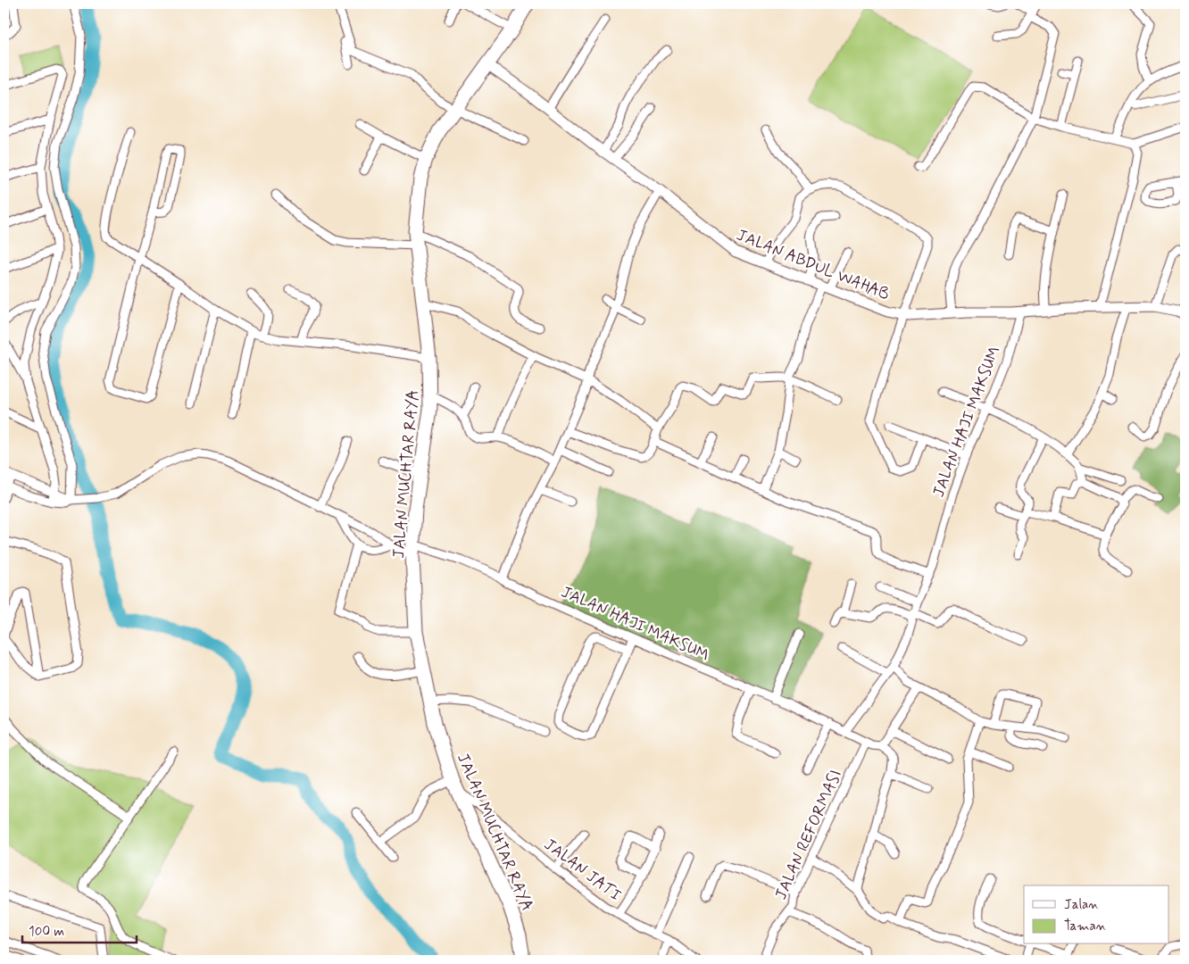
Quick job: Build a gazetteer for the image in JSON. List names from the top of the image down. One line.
{"streets":{"highway":["JALAN MUCHTAR RAYA"],"street":["JALAN ABDUL WAHAB","JALAN HAJI MAKSUM","JALAN REFORMASI","JALAN JATI"]},"crossings":[["JALAN ABDUL WAHAB","JALAN HAJI MAKSUM"],["JALAN ABDUL WAHAB","JALAN MUCHTAR RAYA"],["JALAN HAJI MAKSUM","JALAN MUCHTAR RAYA"],["JALAN HAJI MAKSUM","JALAN REFORMASI"],["JALAN MUCHTAR RAYA","JALAN JATI"]],"legend":["Jalan","Taman"],"scale_bar":"100 m"}
